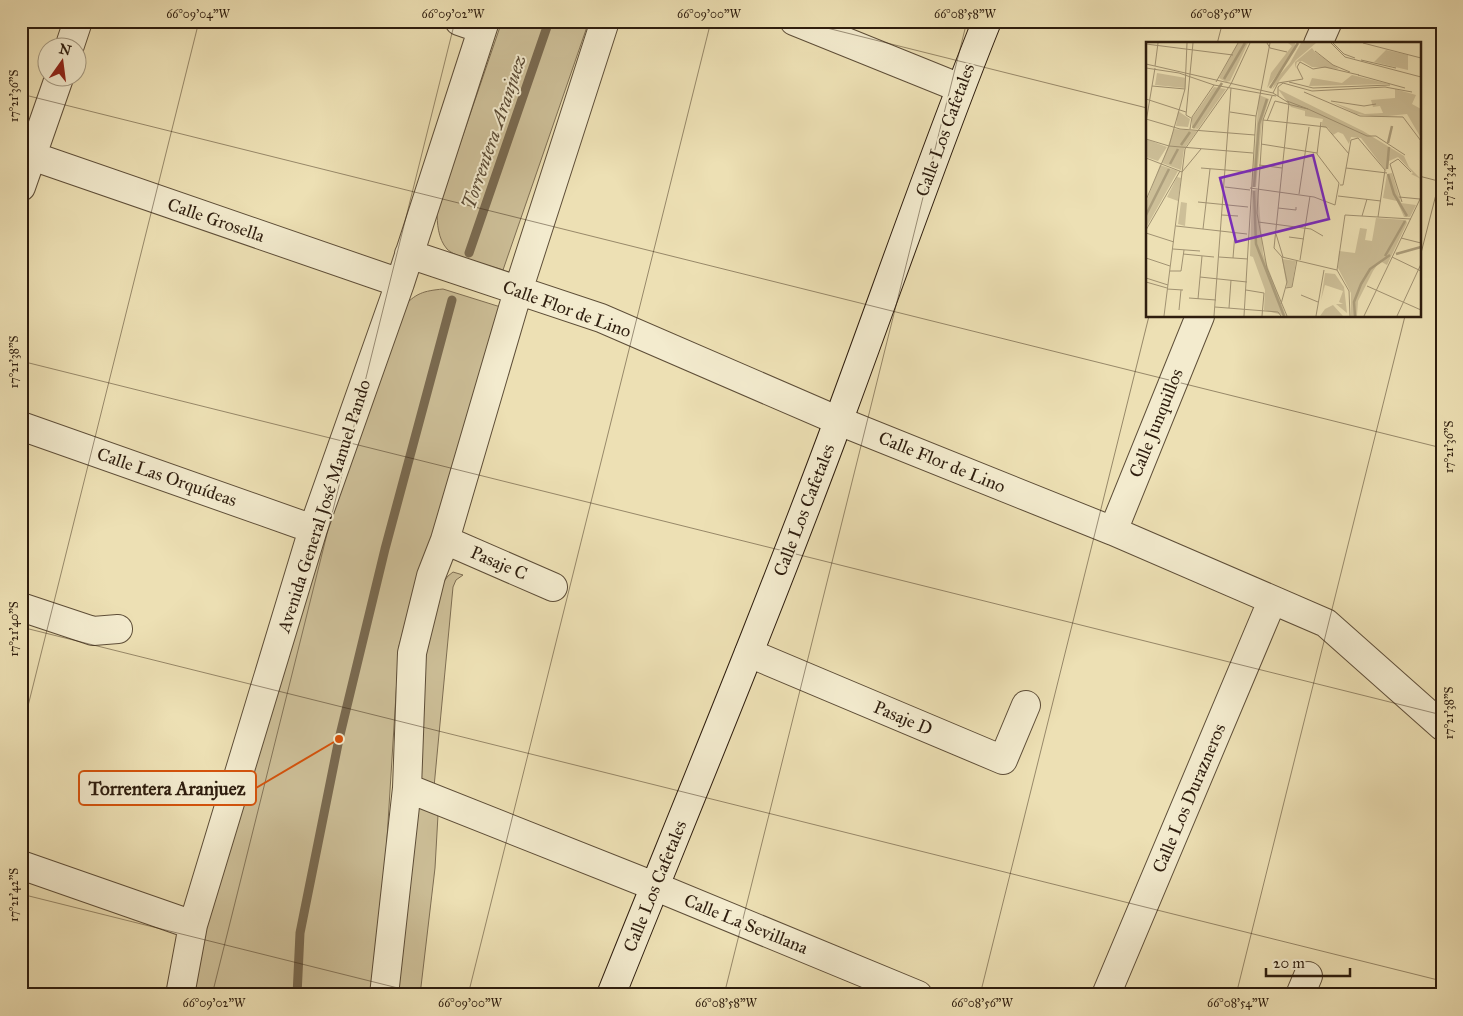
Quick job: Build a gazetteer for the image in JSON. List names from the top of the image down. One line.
{"streets":{"street":["Calle Los Cafetales","Calle Grosella","Calle Flor de Lino","Calle Junquillos","Calle Las Orquídeas","Avenida General José Manuel Pando","Pasaje C","Pasaje D","Calle Los Durazneros","Calle La Sevillana"]},"crossings":[["Calle Los Cafetales","Calle Flor de Lino"],["Calle Los Cafetales","Pasaje D"],["Calle Los Cafetales","Calle La Sevillana"],["Calle Grosella","Avenida General José Manuel Pando"],["Calle Flor de Lino","Calle Junquillos"],["Calle Flor de Lino","Avenida General José Manuel Pando"],["Calle Flor de Lino","Calle Los Durazneros"],["Calle Las Orquídeas","Avenida General José Manuel Pando"]],"water":["Torrentera Aranjuez"],"places":["Torrentera Aranjuez"],"scale_bar":"20 m","north":"top","coordinates":["66°09'04\"W","66°09'02\"W","66°09'00\"W","66°08'58\"W","66°08'56\"W","17°21'36\"S","17°21'34\"S","17°21'38\"S","17°21'40\"S","17°21'42\"S","66°08'54\"W"]}
